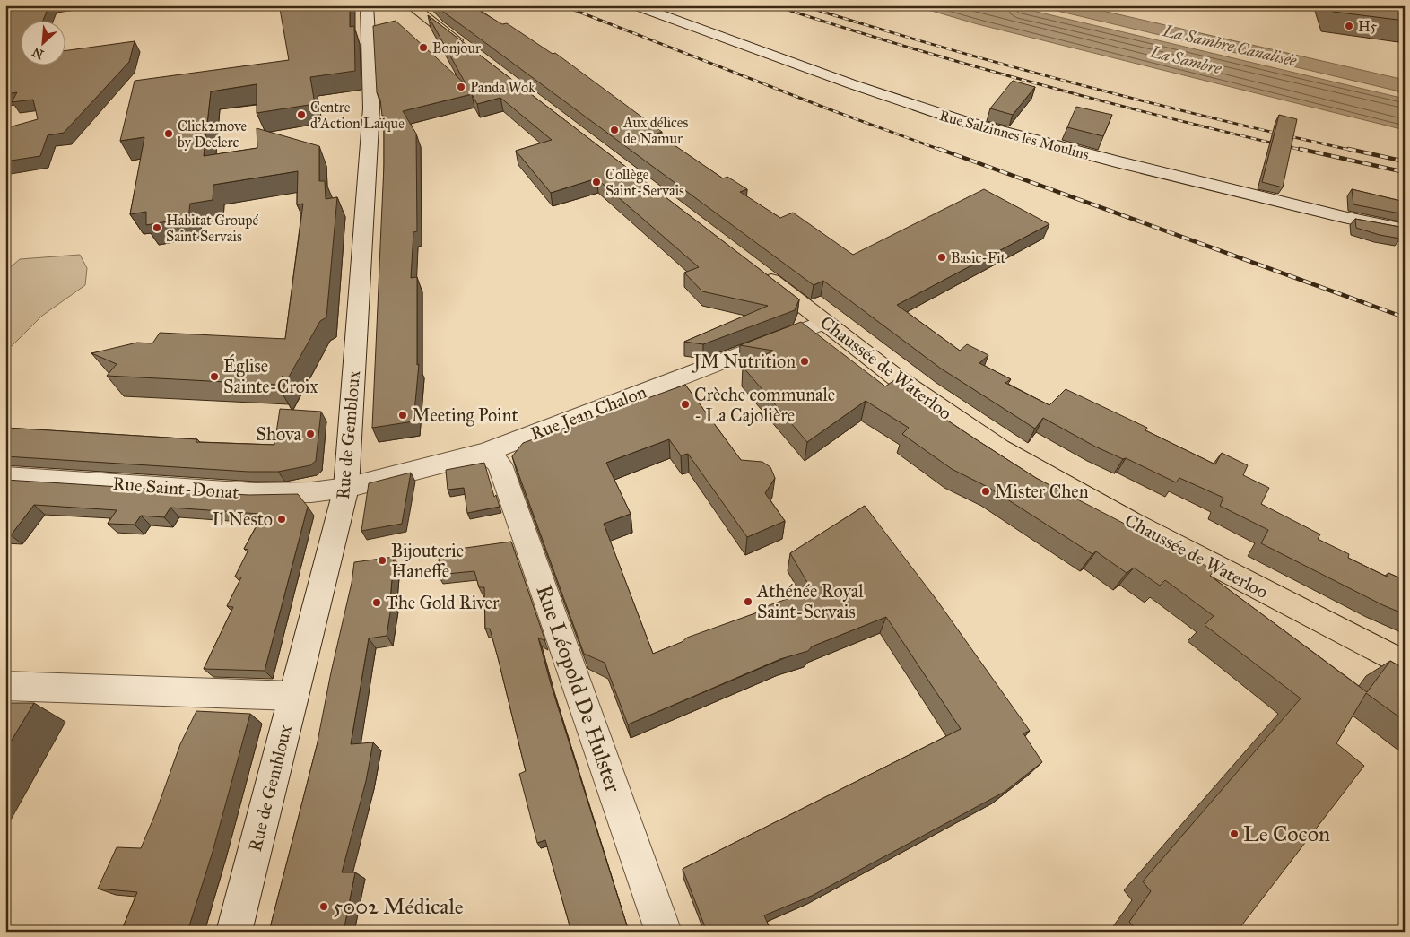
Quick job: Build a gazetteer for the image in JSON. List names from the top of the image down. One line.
{"streets":{"main road":["Chaussée de Waterloo"],"street":["Rue Salzinnes les Moulins","Rue Jean Chalon","Rue de Gembloux","Rue Saint-Donat","Rue Léopold De Hulster"]},"crossings":[["Chaussée de Waterloo","Rue Jean Chalon"],["Rue Jean Chalon","Rue de Gembloux"],["Rue Jean Chalon","Rue Saint-Donat"],["Rue Jean Chalon","Rue Léopold De Hulster"],["Rue de Gembloux","Rue Saint-Donat"]],"water":["La Sambre Canalisée","La Sambre"],"places":["H5","Bonjour","Panda Wok","Centre d'Action Laïque","Aux délices de Namur","Click2move by Declerc","Collège Saint-Servais","Habitat Groupé Saint Servais","Basic-Fit","JM Nutrition","Église Sainte-Croix","Crèche communale - La Cajolière","Meeting Point","Shova","Mister Chen","Il Nesto","Bijouterie Haneffe","Athénée Royal Saint-Servais","The Gold River","Le Cocon","5002 Médicale"],"north":"bottom left"}
